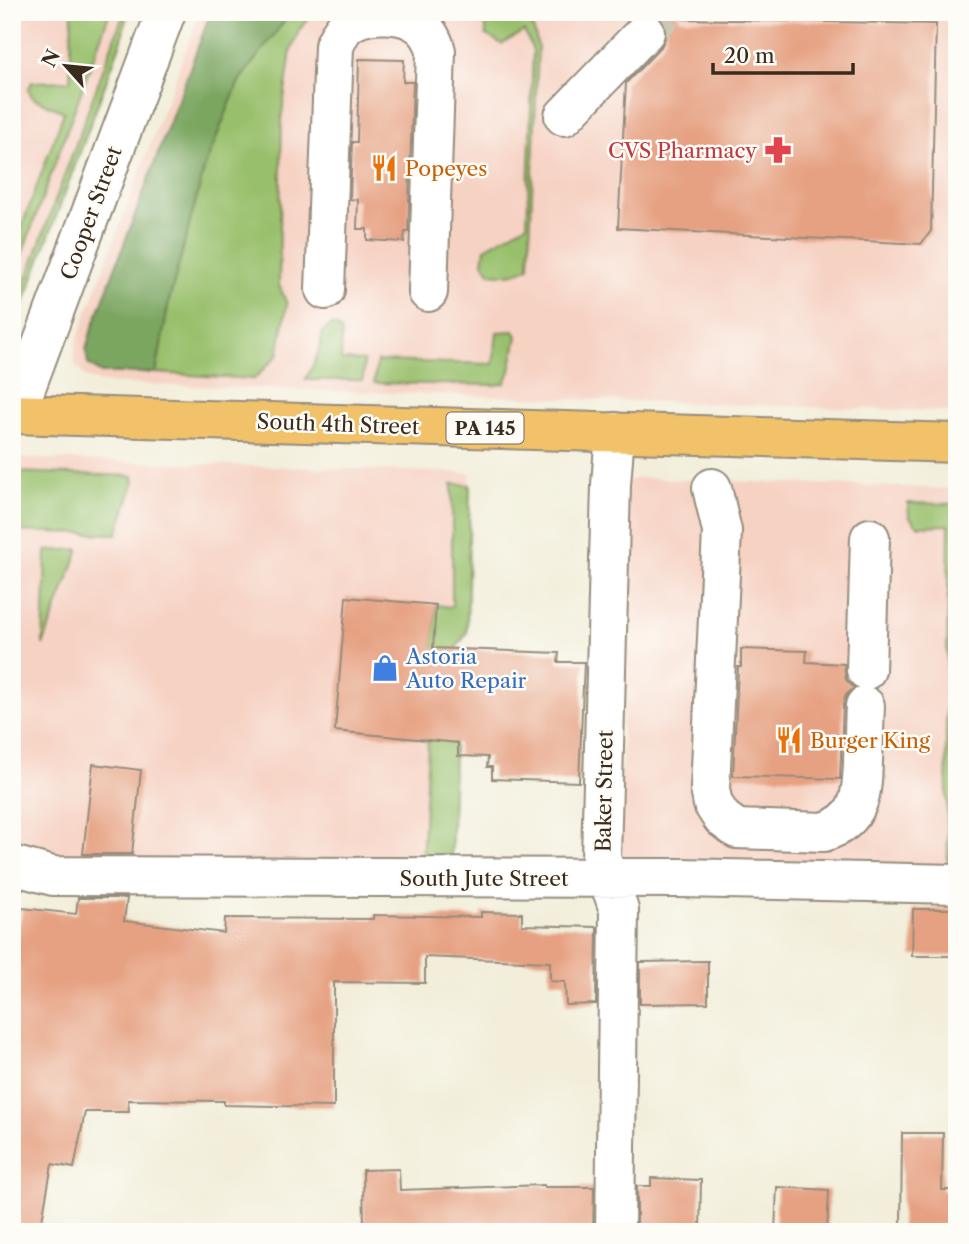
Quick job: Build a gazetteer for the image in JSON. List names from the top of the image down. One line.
{"streets":{"main road":["South 4th Street","PA 145"],"lane":["Cooper Street","Baker Street","South Jute Street"]},"crossings":[["Cooper Street","South 4th Street"],["South 4th Street","Baker Street"],["Baker Street","South Jute Street"]],"places":{"pharmacy":["CVS Pharmacy"],"restaurant":["Popeyes","Burger King"],"shop":["Astoria Auto Repair"]},"scale_bar":"20 m","north":"top left"}
